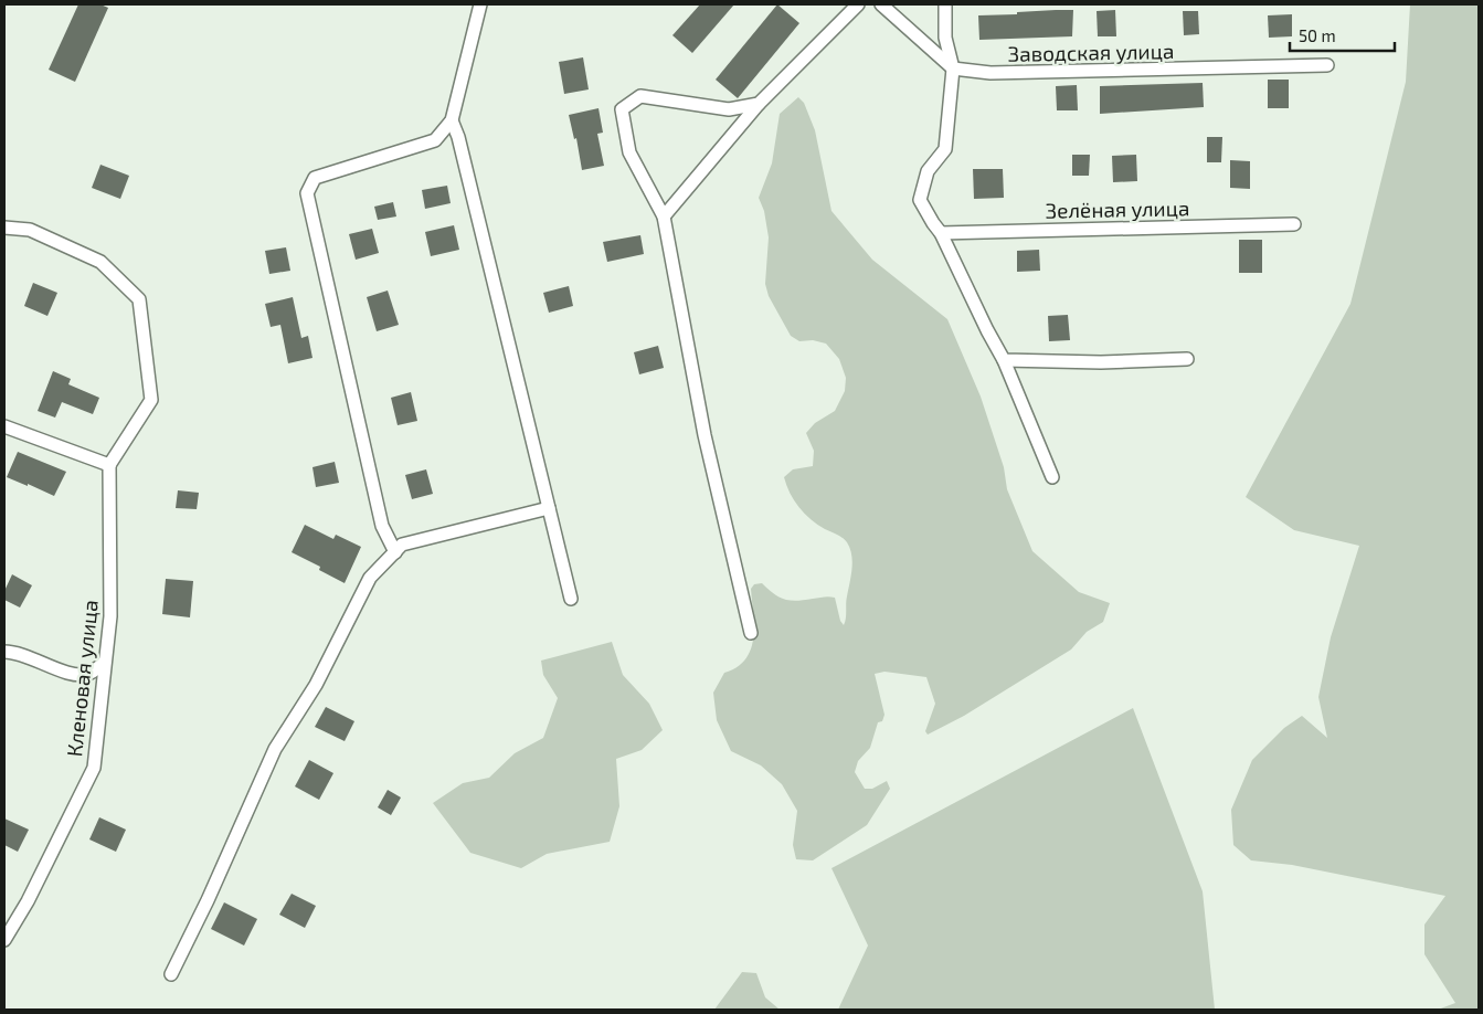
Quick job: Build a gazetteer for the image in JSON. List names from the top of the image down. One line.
{"streets":{"street":["Заводская улица","Зелёная улица","Кленовая улица"]},"scale_bar":"50 m"}
